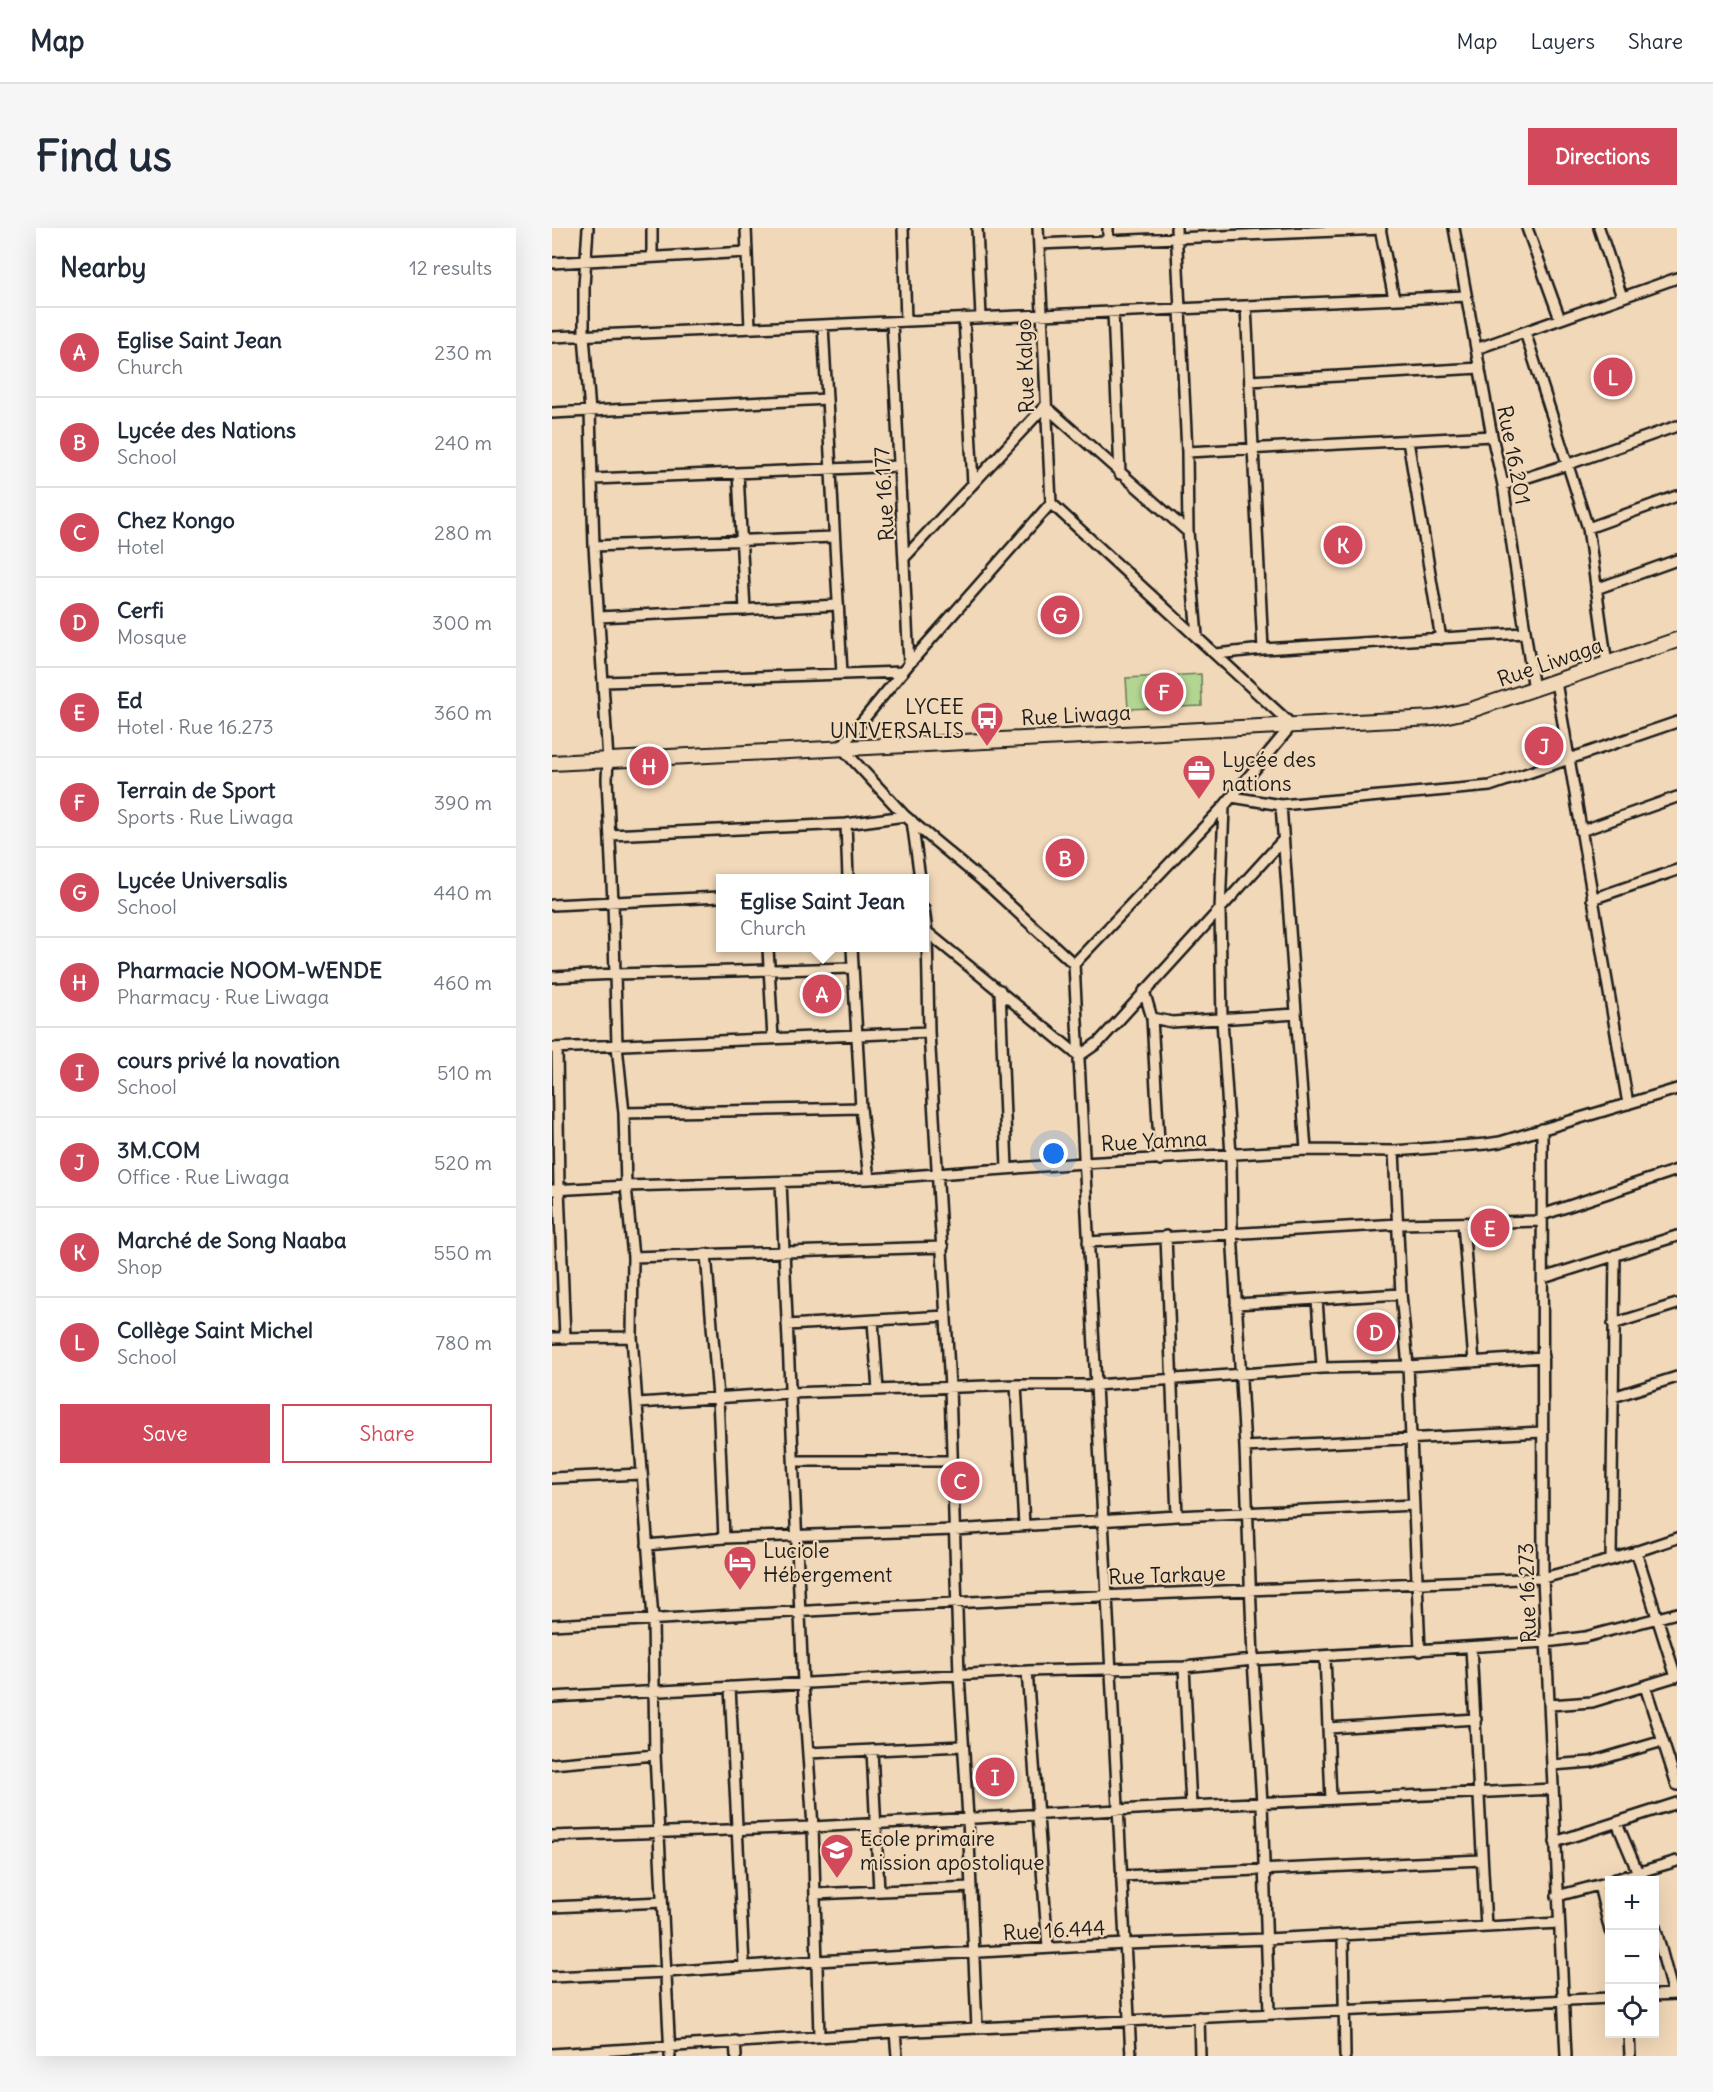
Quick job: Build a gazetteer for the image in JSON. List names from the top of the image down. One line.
{"streets":{"main road":["Rue Liwaga"],"street":["Rue Kalgo","Rue 16.201","Rue 16.177","Rue Yamna","Rue Tarkaye","Rue 16.273","Rue 16.444"]},"crossings":[["Rue 16.201","Rue Liwaga"],["Rue Yamna","Rue 16.273"],["Rue Tarkaye","Rue 16.273"],["Rue 16.273","Rue 16.444"]],"places":{"bus stop":["LYCEE UNIVERSALIS"],"office":["Lycée des nations"],"hotel":["Luciole Hébergement"],"school or university":["Ecole primaire mission apostolique"]},"page":{"header":"Map","nav":["Map","Layers","Share"],"buttons":["Directions",["Save","Share"]],"title":"Find us","heading":["Nearby","12 results"],"list":[{"mark":"A","name":"Eglise Saint Jean","note":"Church","value":"230 m"},{"mark":"B","name":"Lycée des Nations","note":"School","value":"240 m"},{"mark":"C","name":"Chez Kongo","note":"Hotel","value":"280 m"},{"mark":"D","name":"Cerfi","note":"Mosque","value":"300 m"},{"mark":"E","name":"Ed","note":"Hotel · Rue 16.273","value":"360 m"},{"mark":"F","name":"Terrain de Sport","note":"Sports · Rue Liwaga","value":"390 m"},{"mark":"G","name":"Lycée Universalis","note":"School","value":"440 m"},{"mark":"H","name":"Pharmacie NOOM-WENDE","note":"Pharmacy · Rue Liwaga","value":"460 m"},{"mark":"I","name":"cours privé la novation","note":"School","value":"510 m"},{"mark":"J","name":"3M.COM","note":"Office · Rue Liwaga","value":"520 m"},{"mark":"K","name":"Marché de Song Naaba","note":"Shop","value":"550 m"},{"mark":"L","name":"Collège Saint Michel","note":"School","value":"780 m"}],"pins":["L","K","G","F","J","H","B","A","E","D","C","I"],"popup":["Eglise Saint Jean","Church"],"map_buttons":["+","−"]}}
